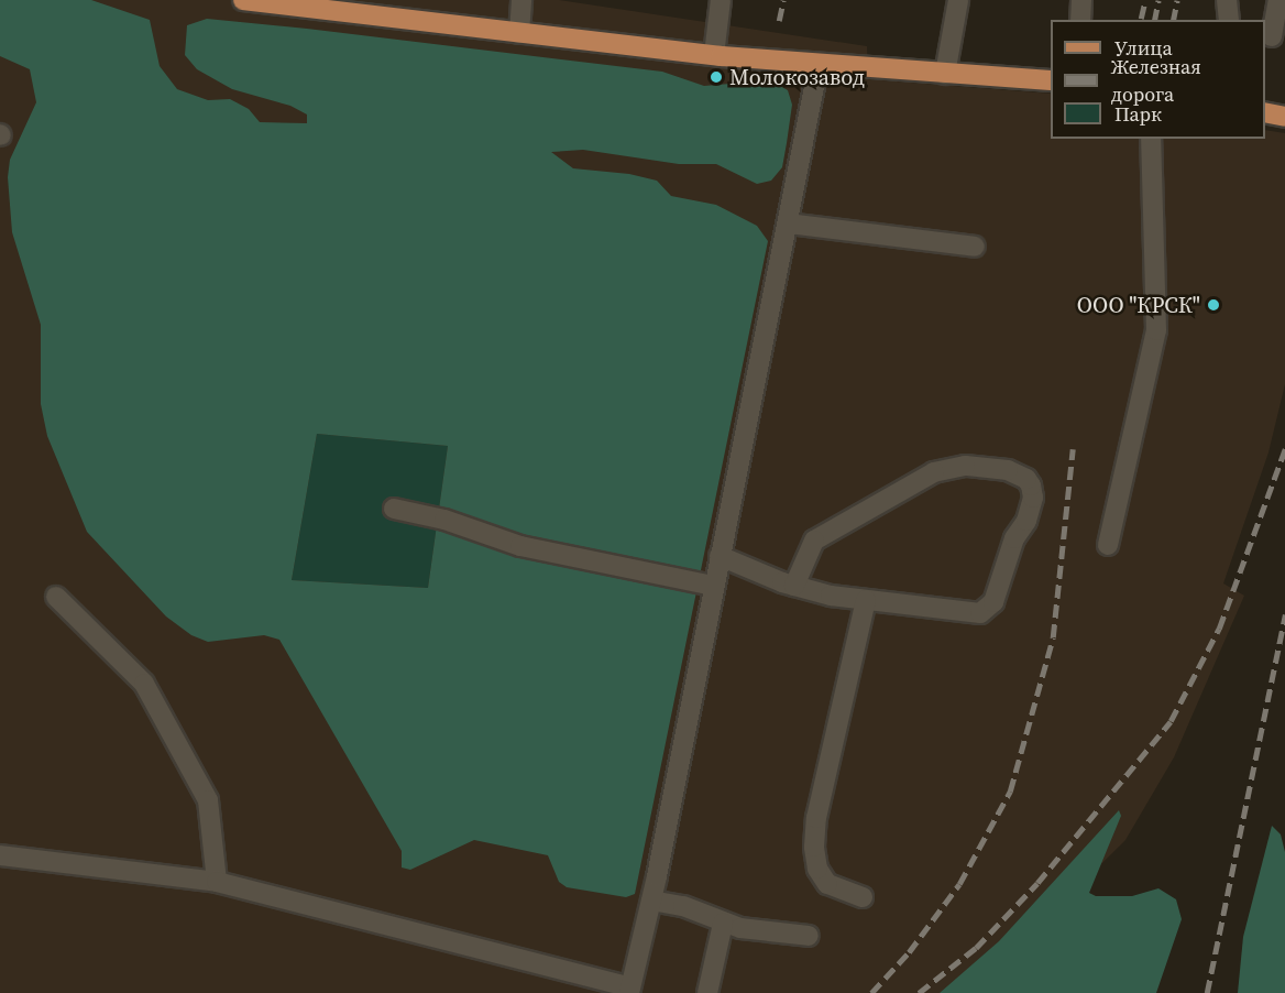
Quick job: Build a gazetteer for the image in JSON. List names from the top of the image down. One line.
{"places":["Молокозавод","ООО \"КРСК\""],"legend":["Улица","Железная дорога","Парк"]}
